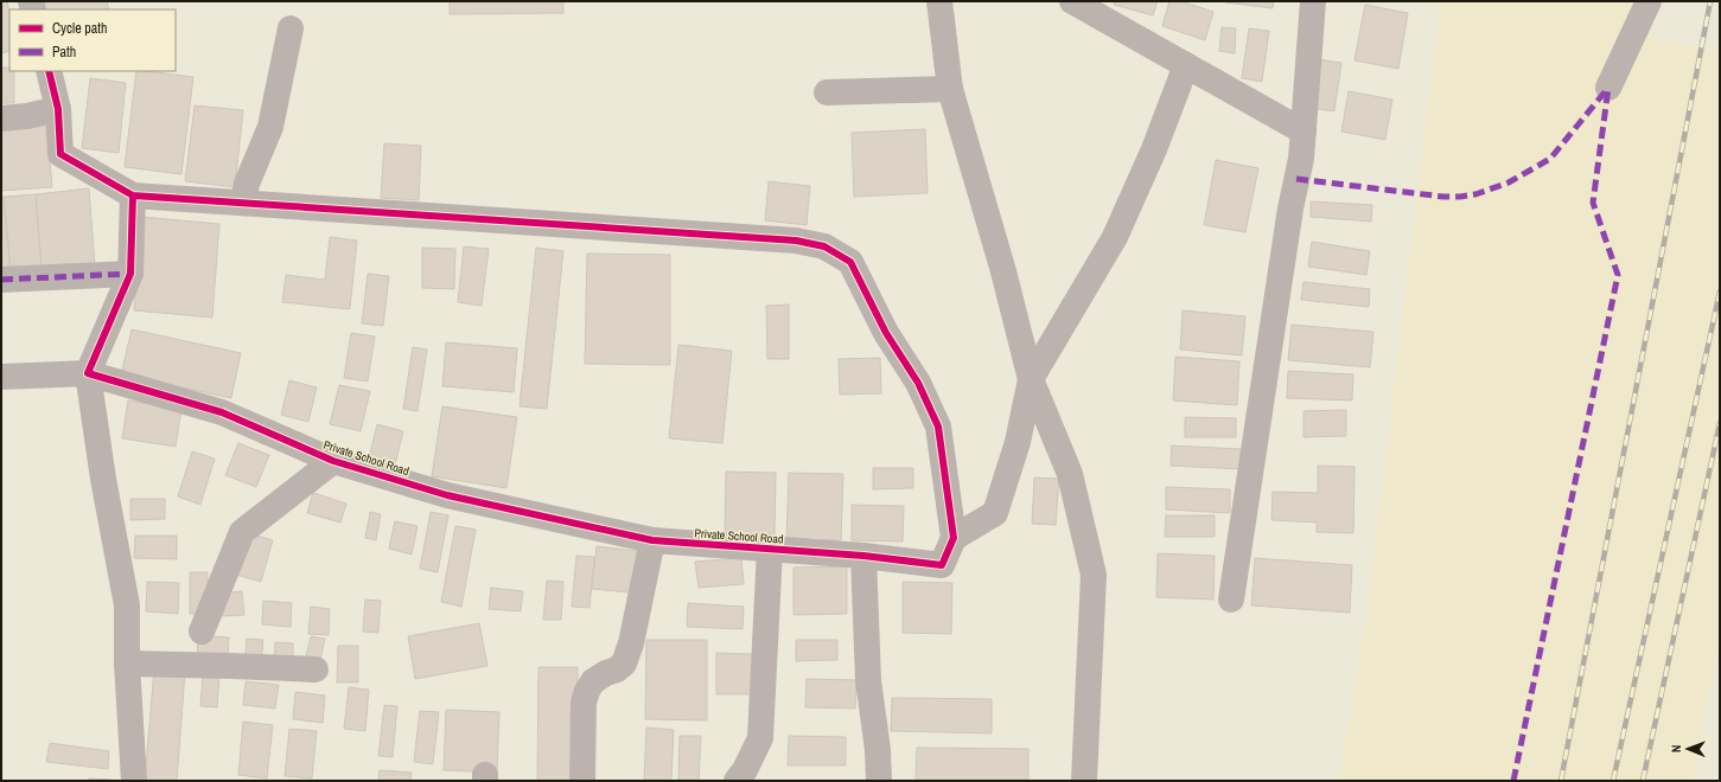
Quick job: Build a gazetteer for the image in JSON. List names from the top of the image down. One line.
{"streets":{"street":["Private School Road"]},"legend":["Cycle path","Path"],"north":"left"}
